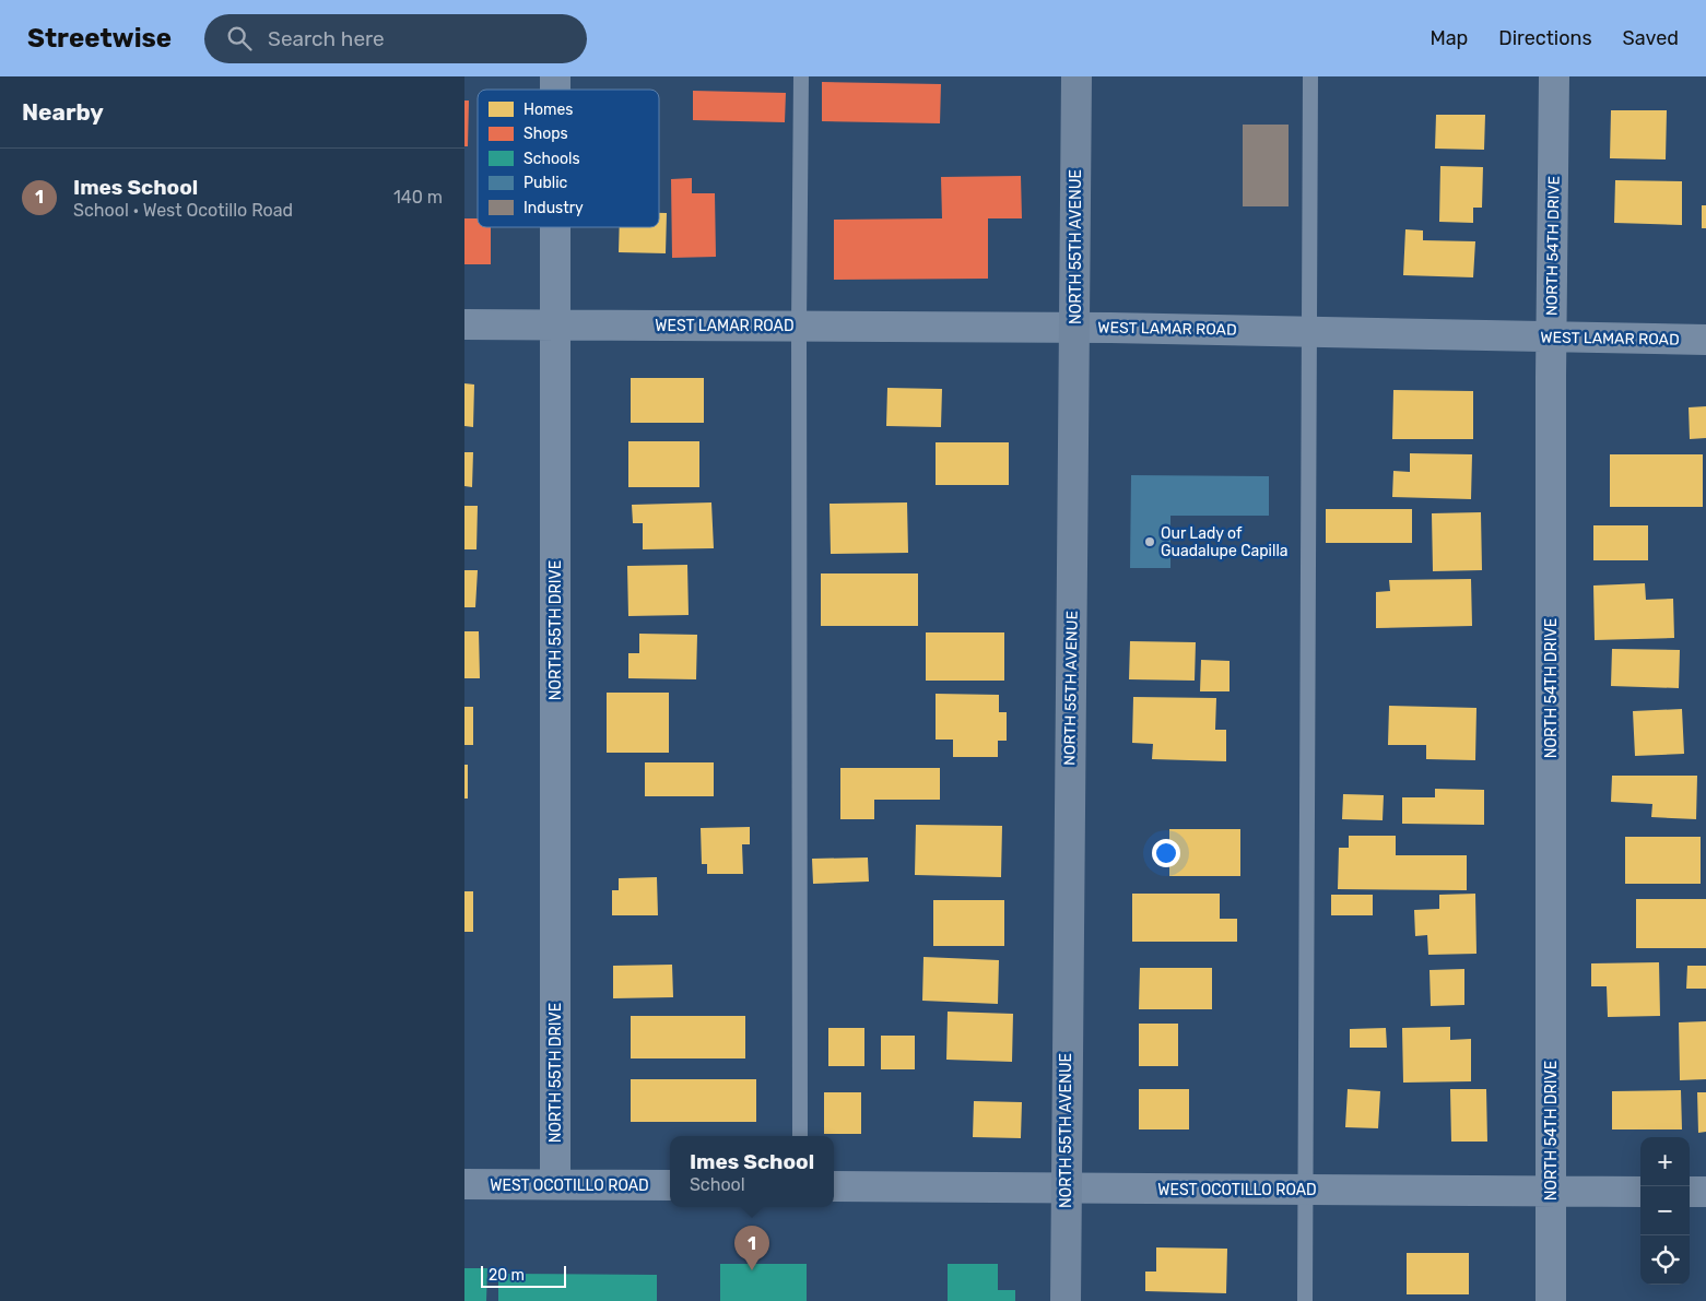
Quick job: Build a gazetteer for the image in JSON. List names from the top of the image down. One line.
{"streets":{"street":["NORTH 54TH DRIVE","NORTH 55TH AVENUE","WEST LAMAR ROAD","NORTH 55TH DRIVE","WEST OCOTILLO ROAD"]},"crossings":[["NORTH 54TH DRIVE","WEST LAMAR ROAD"],["NORTH 54TH DRIVE","WEST OCOTILLO ROAD"],["NORTH 55TH AVENUE","WEST LAMAR ROAD"],["NORTH 55TH AVENUE","WEST OCOTILLO ROAD"],["WEST LAMAR ROAD","NORTH 55TH DRIVE"],["NORTH 55TH DRIVE","WEST OCOTILLO ROAD"]],"places":["Our Lady of Guadalupe Capilla"],"legend":["Homes","Shops","Schools","Public","Industry"],"scale_bar":"20 m","page":{"header":"Streetwise","search":"Search here","nav":["Map","Directions","Saved"],"heading":"Nearby","list":[{"mark":"1","name":"Imes School","note":"School · West Ocotillo Road","value":"140 m"}],"popup":["Imes School","School"],"map_buttons":["+","−"],"pins":"1","scale":"20 m"}}
